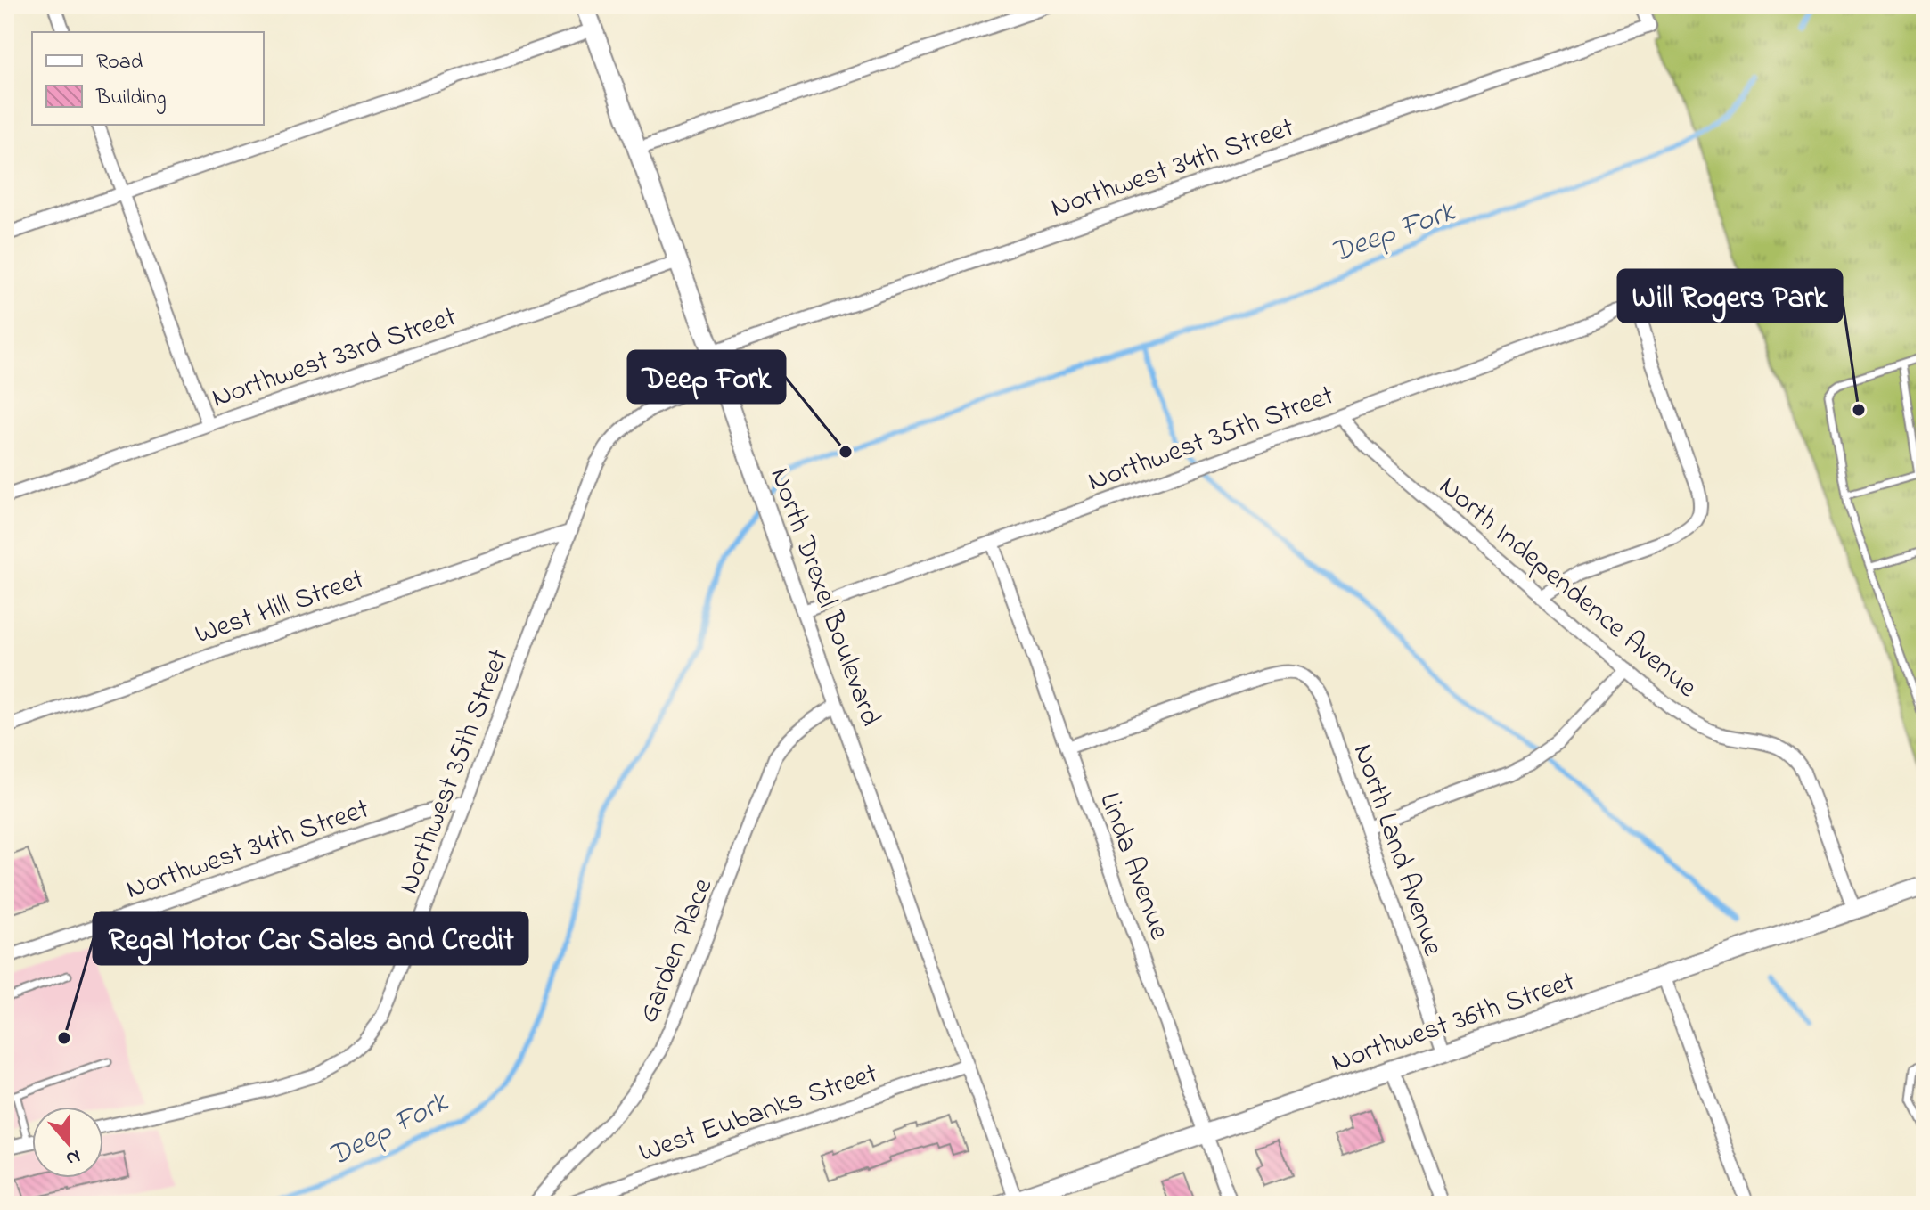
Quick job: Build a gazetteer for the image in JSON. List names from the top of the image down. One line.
{"streets":{"main road":["North Drexel Boulevard","Northwest 36th Street"],"street":["Northwest 34th Street","Northwest 33rd Street","Northwest 35th Street","North Independence Avenue","West Hill Street","North Land Avenue","Linda Avenue","Garden Place","West Eubanks Street"]},"crossings":[["Northwest 34th Street","Northwest 35th Street"],["Northwest 34th Street","North Drexel Boulevard"],["Northwest 33rd Street","North Drexel Boulevard"],["Northwest 35th Street","North Independence Avenue"],["Northwest 35th Street","North Drexel Boulevard"],["Northwest 35th Street","West Hill Street"],["Northwest 35th Street","Linda Avenue"],["North Independence Avenue","Northwest 36th Street"],["North Drexel Boulevard","Garden Place"],["North Drexel Boulevard","Northwest 36th Street"],["North Drexel Boulevard","West Eubanks Street"],["North Land Avenue","Linda Avenue"],["North Land Avenue","Northwest 36th Street"],["Linda Avenue","Northwest 36th Street"]],"water":["Deep Fork"],"places":["Will Rogers Park","Deep Fork","Regal Motor Car Sales and Credit"],"legend":["Road","Building"],"north":"bottom"}
